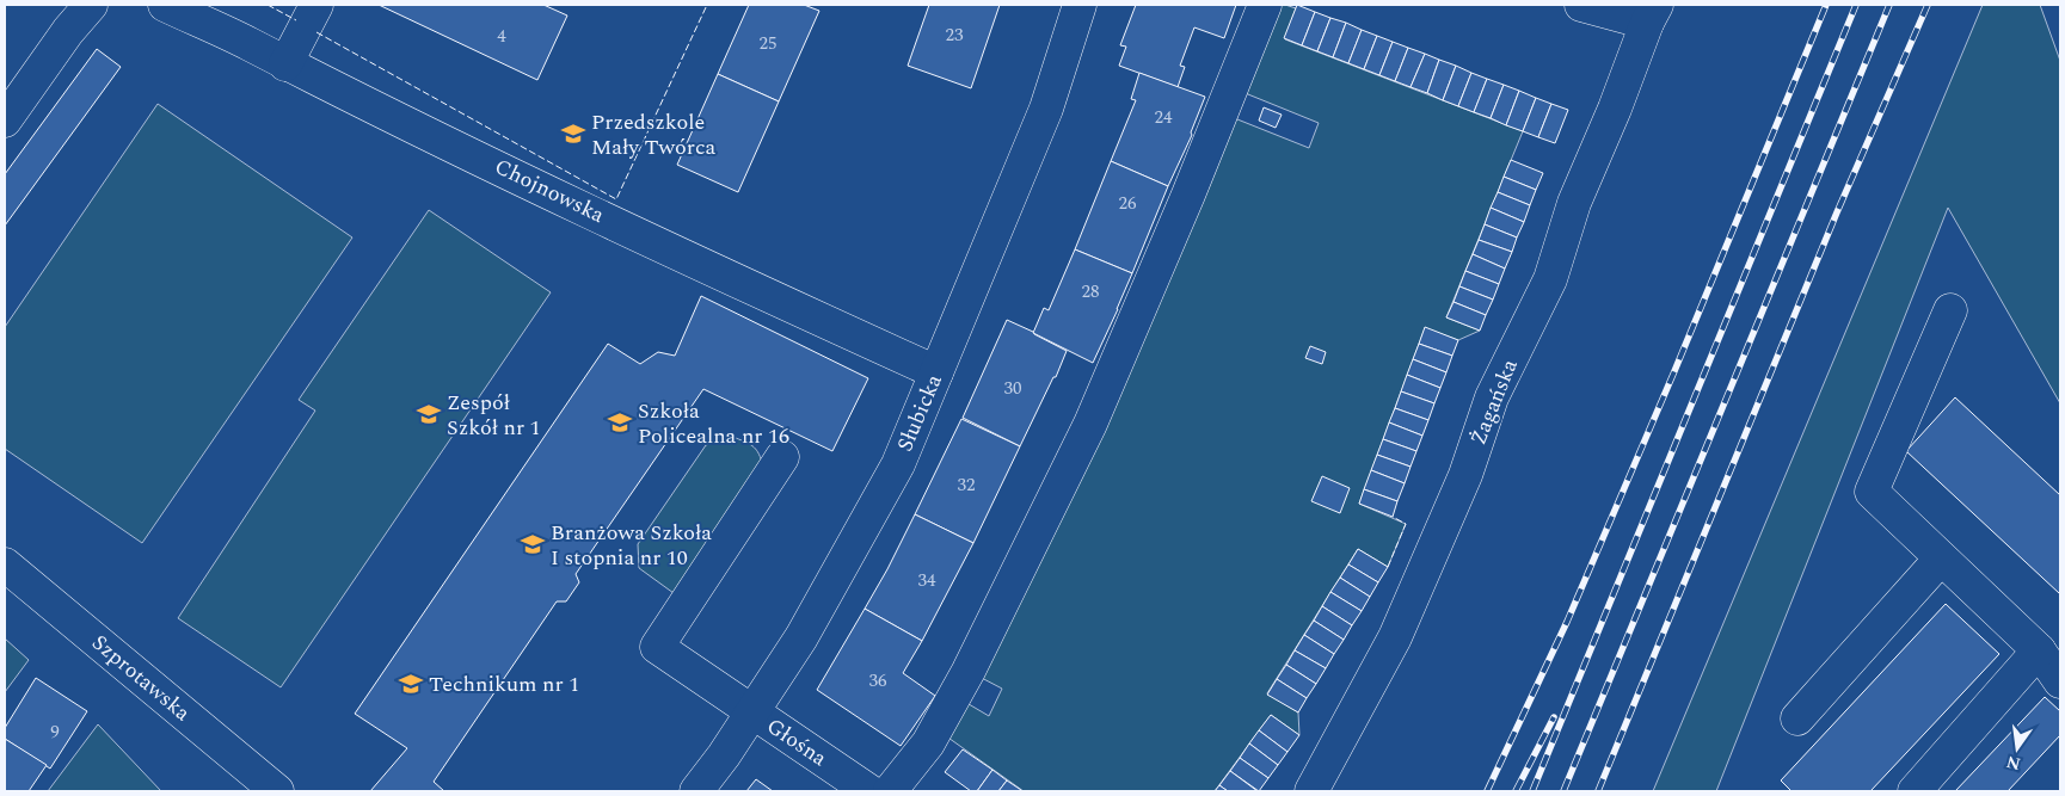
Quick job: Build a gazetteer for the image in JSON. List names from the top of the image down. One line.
{"streets":{"street":["Chojnowska","Żagańska","Słubicka","Szprotawska","Głośna"]},"crossings":[["Chojnowska","Słubicka"],["Słubicka","Głośna"]],"places":{"school or university":["Przedszkole Mały Twórca","Zespół Szkół nr 1","Szkoła Policealna nr 16","Branżowa Szkoła I stopnia nr 10","Technikum nr 1"]},"house_numbers":["23","4","25","24","26","28","30","32","34","36","9"],"north":"bottom"}
